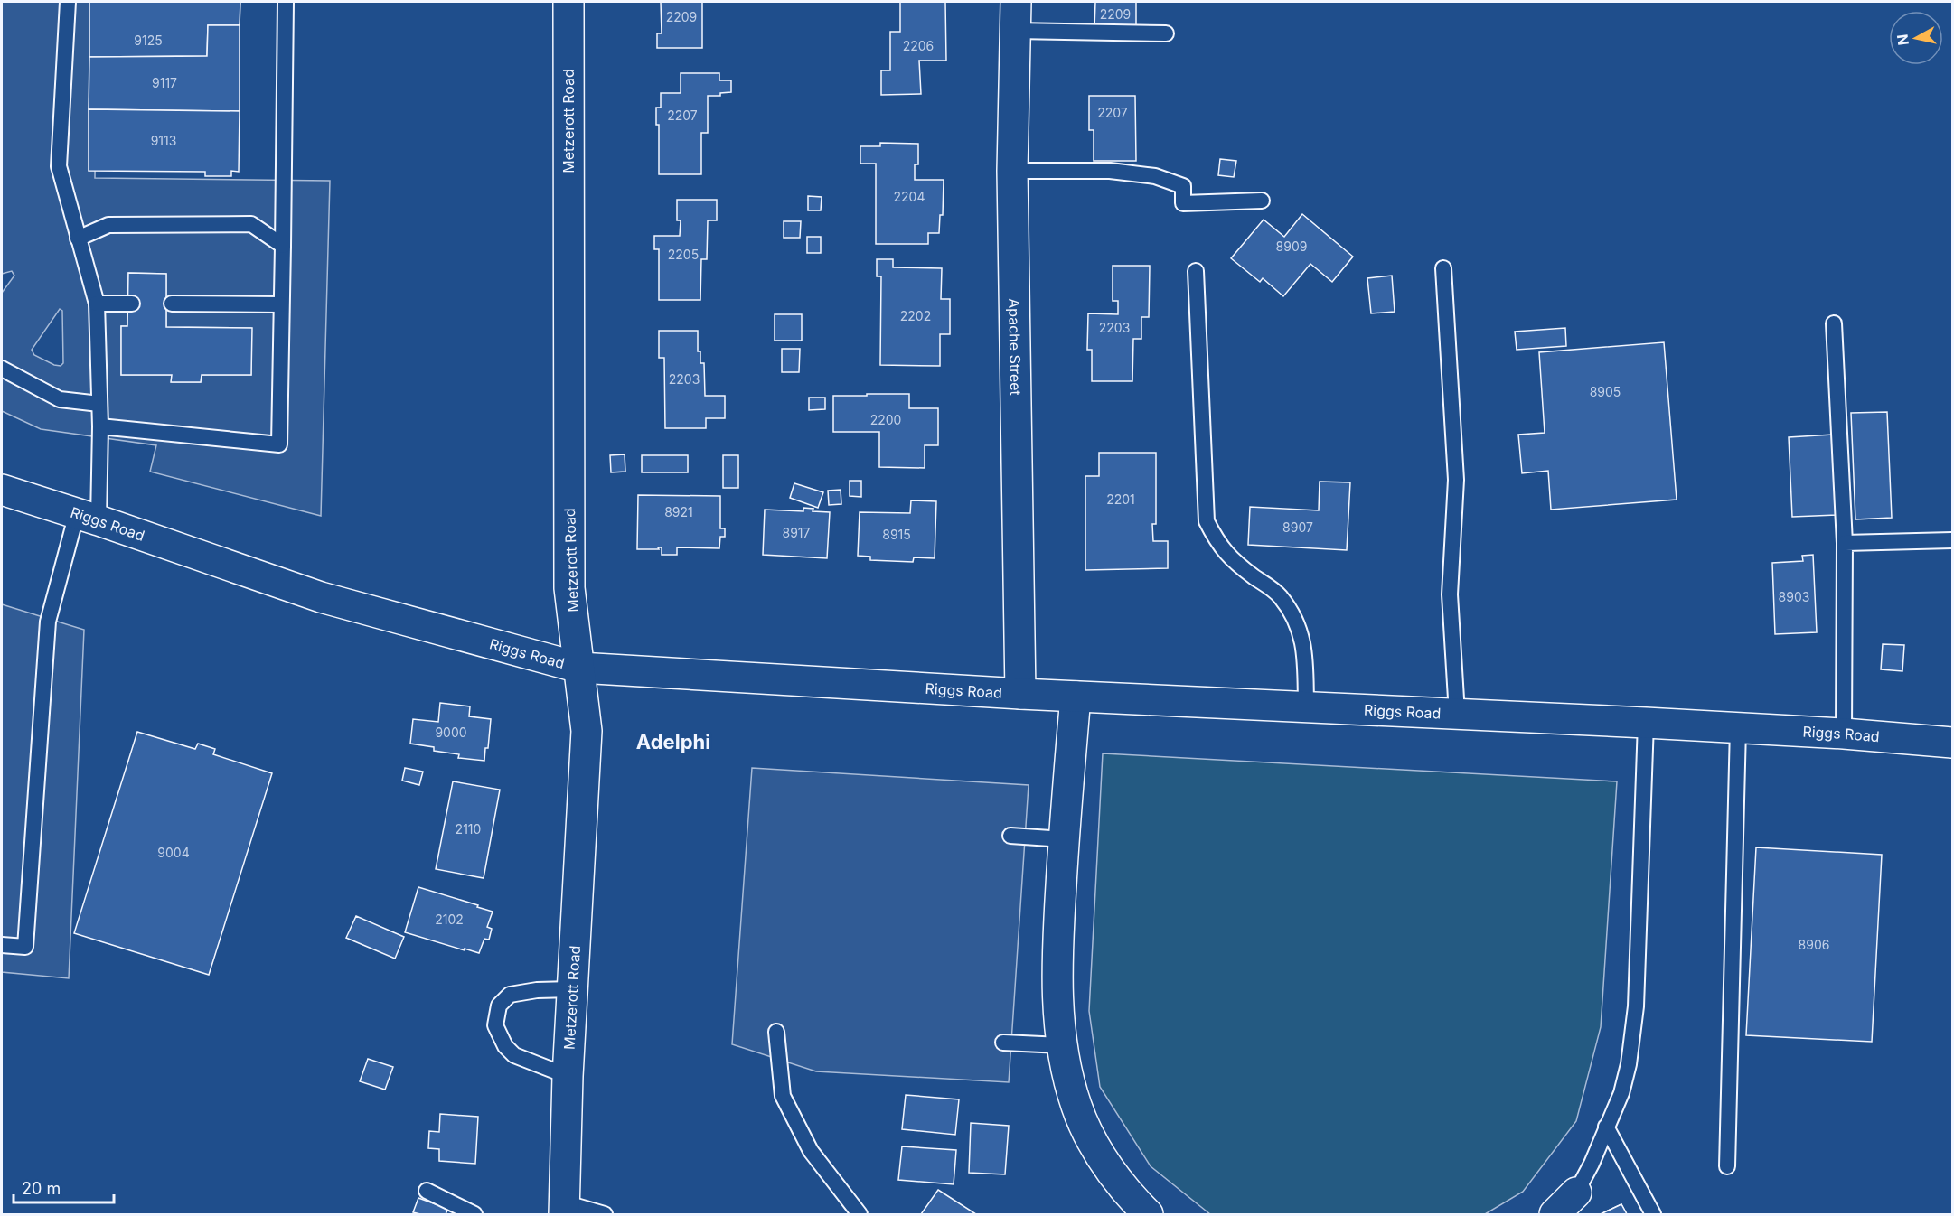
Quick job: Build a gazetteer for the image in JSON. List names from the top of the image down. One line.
{"streets":{"street":["Metzerott Road","Apache Street","Riggs Road"]},"crossings":[["Metzerott Road","Riggs Road"],["Apache Street","Riggs Road"]],"districts":["Adelphi"],"house_numbers":["2209","2209","9125","2206","9117","2207","2207","9113","2204","8909","2205","2202","2203","2203","8905","2200","2201","8921","8907","8917","8915","8903","9000","2110","9004","2102","8906"],"scale_bar":"20 m","north":"left"}
